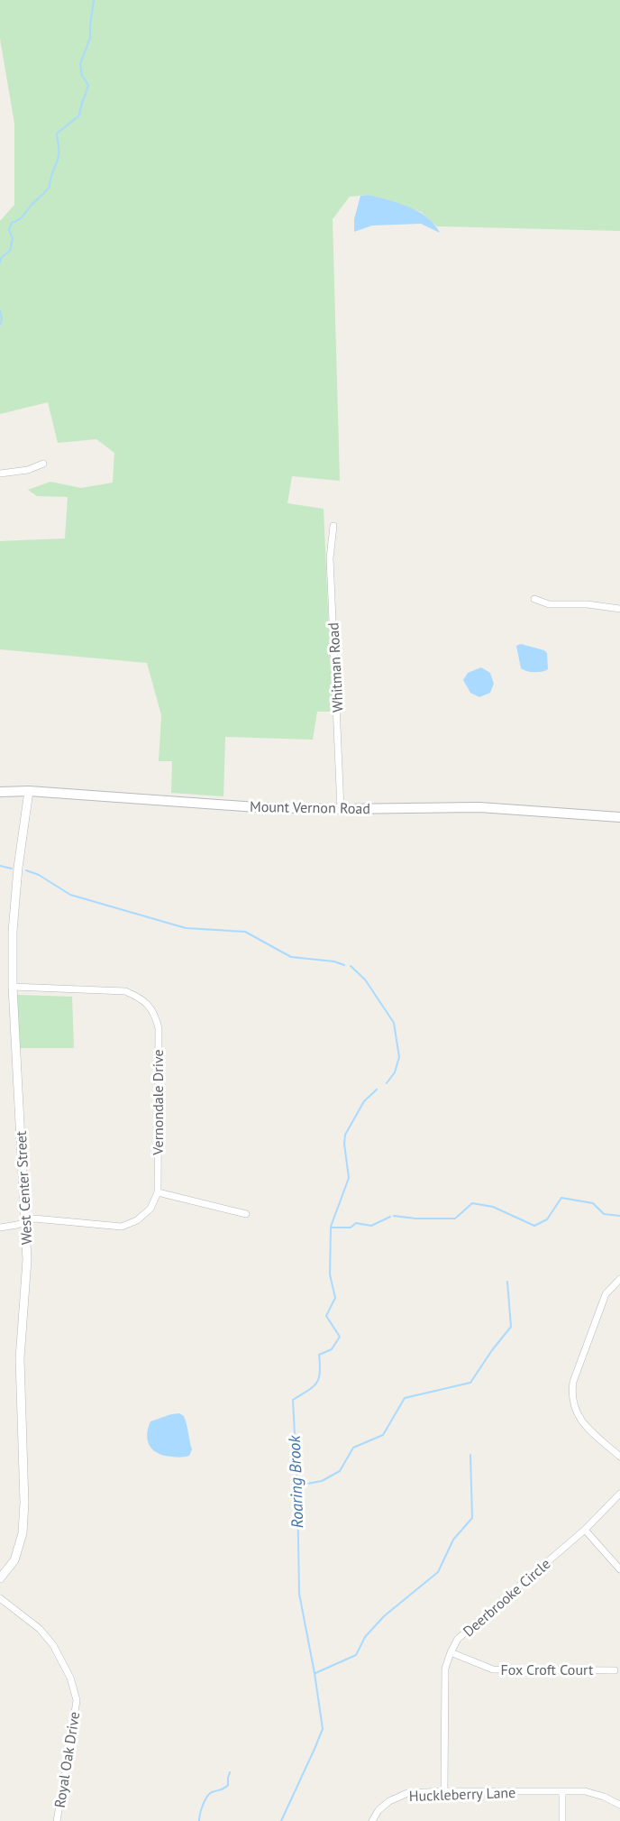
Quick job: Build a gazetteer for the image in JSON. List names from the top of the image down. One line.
{"streets":{"main road":["Mount Vernon Road"],"street":["Whitman Road","Vernondale Drive","West Center Street","Deerbrooke Circle","Fox Croft Court","Royal Oak Drive","Huckleberry Lane"]},"crossings":[["Whitman Road","Mount Vernon Road"],["Mount Vernon Road","West Center Street"],["Vernondale Drive","West Center Street"],["Deerbrooke Circle","Fox Croft Court"],["Deerbrooke Circle","Huckleberry Lane"]],"water":["Roaring Brook"]}
